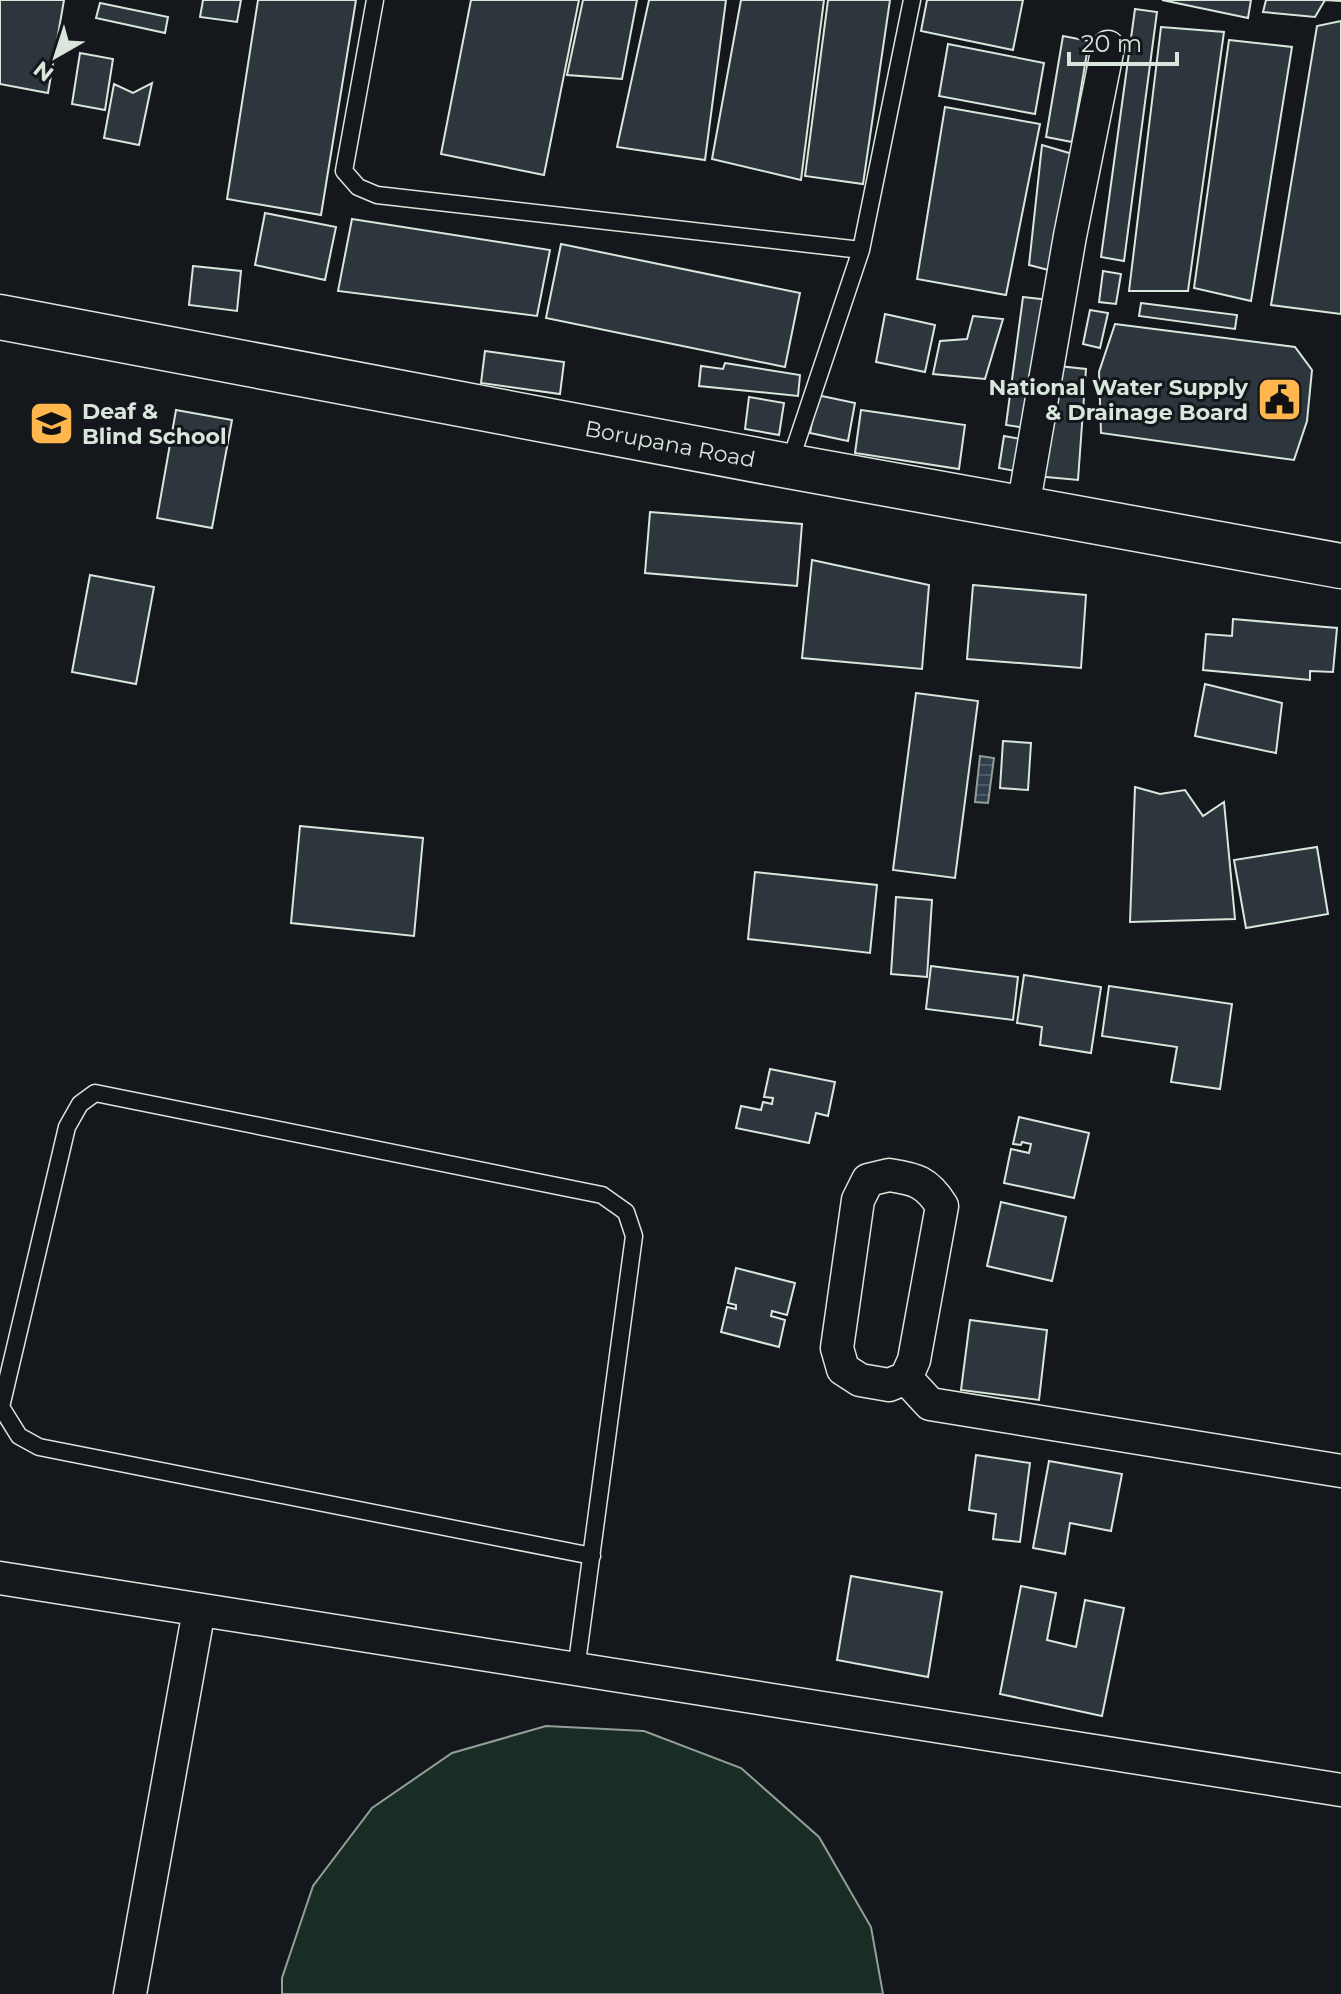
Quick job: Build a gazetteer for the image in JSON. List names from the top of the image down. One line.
{"streets":{"main road":["Borupana Road"]},"places":{"public building":["National Water Supply & Drainage Board"],"school or university":["Deaf & Blind School"]},"scale_bar":"20 m","north":"bottom left"}
